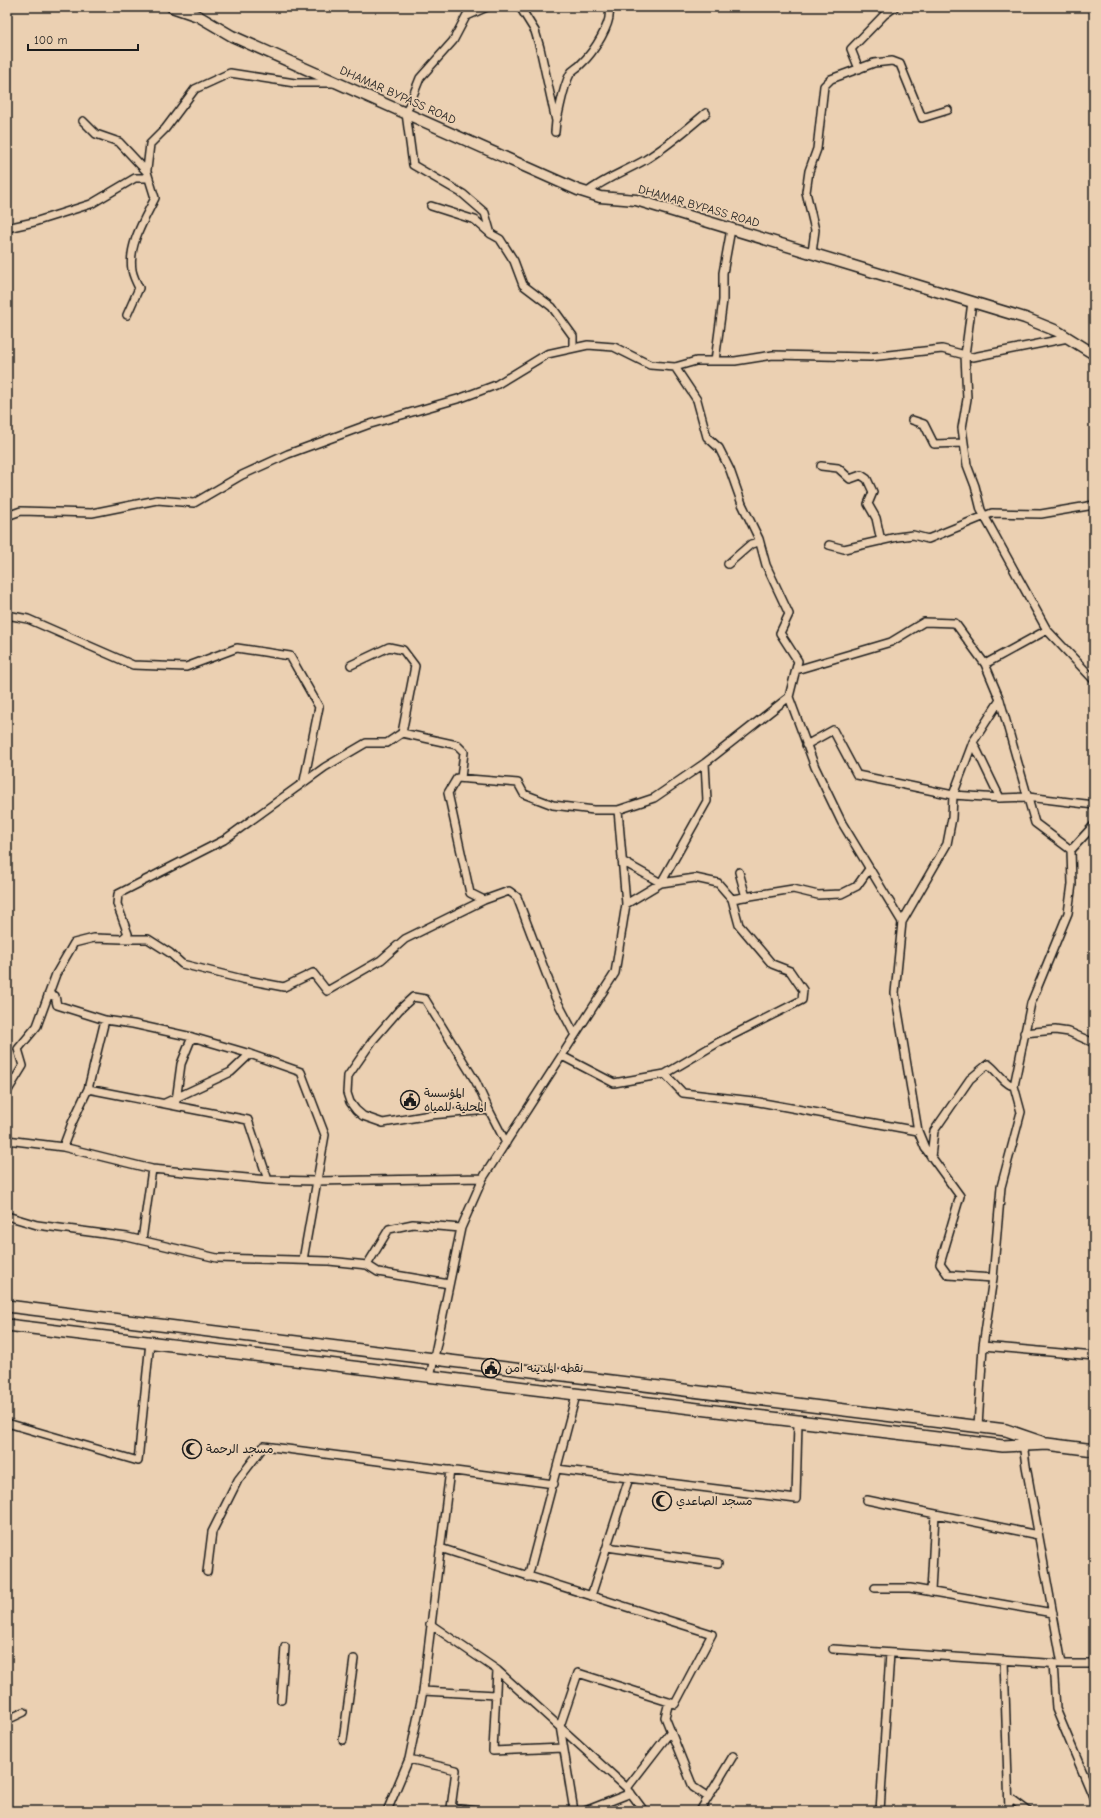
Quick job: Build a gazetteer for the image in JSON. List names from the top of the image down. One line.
{"streets":{"main road":["DHAMAR BYPASS ROAD"]},"places":{"public building":["المؤسسة المحلية للمياه","نقطه المدينه امن"],"mosque":["مسجد الرحمة","مسجد الصاعدي"]},"scale_bar":"100 m"}
